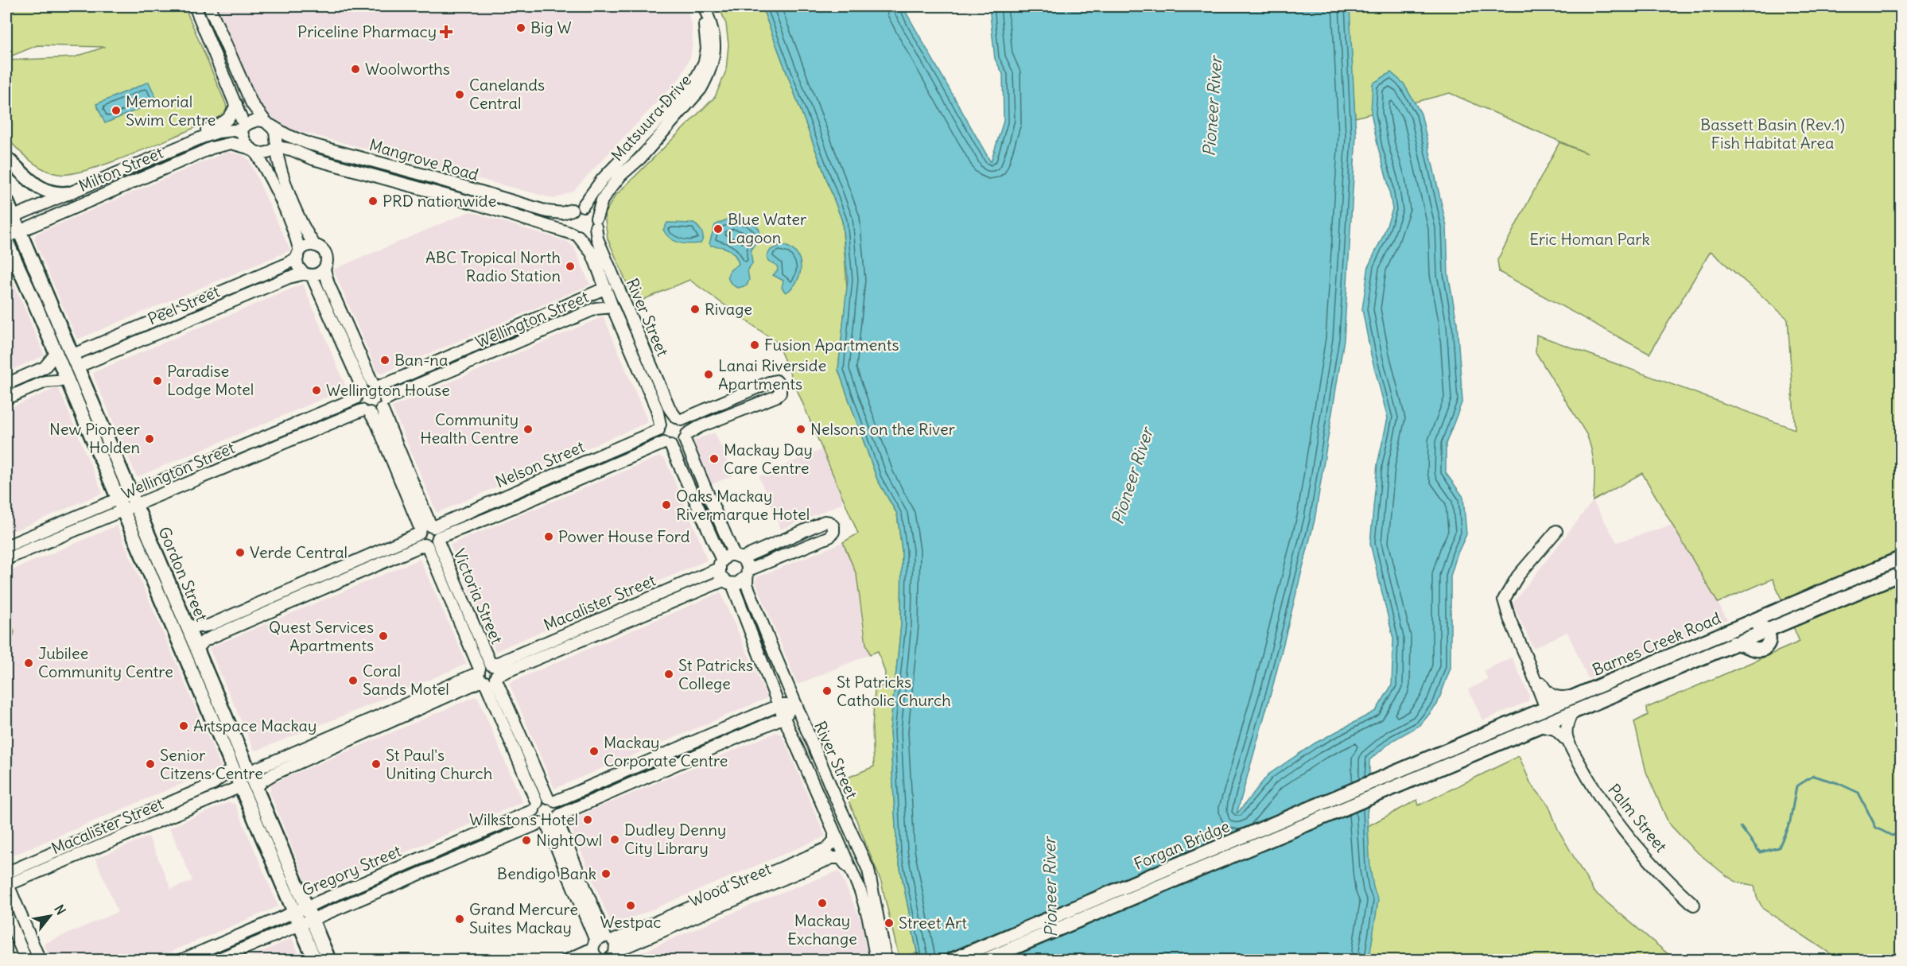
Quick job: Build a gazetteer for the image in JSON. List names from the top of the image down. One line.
{"streets":{"main road":["Gordon Street","Barnes Creek Road","Forgan Bridge"],"street":["Matsuura Drive","Mangrove Road","Milton Street","Peel Street","River Street","Wellington Street","Nelson Street","Victoria Street","Macalister Street","Palm Street","Gregory Street","Wood Street"]},"crossings":[["Matsuura Drive","Mangrove Road"],["Matsuura Drive","River Street"],["Mangrove Road","Milton Street"],["Mangrove Road","River Street"],["Milton Street","Gordon Street"],["Peel Street","Gordon Street"],["River Street","Wellington Street"],["River Street","Nelson Street"],["River Street","Macalister Street"],["River Street","Gregory Street"],["River Street","Wood Street"],["Wellington Street","Gordon Street"],["Wellington Street","Victoria Street"],["Nelson Street","Gordon Street"],["Nelson Street","Victoria Street"],["Gordon Street","Macalister Street"],["Gordon Street","Gregory Street"],["Victoria Street","Macalister Street"],["Victoria Street","Gregory Street"],["Barnes Creek Road","Palm Street"],["Barnes Creek Road","Forgan Bridge"]],"water":["Pioneer River"],"parks":["Bassett Basin (Rev.1) Fish Habitat Area","Eric Homan Park"],"places":{"other":["Big W","Woolworths","Canelands Central","Memorial Swim Centre","PRD nationwide","Blue Water Lagoon","ABC Tropical North Radio Station","Rivage","Fusion Apartments","Ban-na","Lanai Riverside Apartments","Paradise Lodge Motel","Wellington House","Community Health Centre","Nelsons on the River","New Pioneer Holden","Mackay Day Care Centre","Oaks Mackay Rivermarque Hotel","Power House Ford","Verde Central","Quest Services Apartments","Jubilee Community Centre","St Patricks College","Coral Sands Motel","St Patricks Catholic Church","Artspace Mackay","Mackay Corporate Centre","Senior Citzens Centre","St Paul's Uniting Church","Wilkstons Hotel","Dudley Denny City Library","NightOwl","Bendigo Bank","Mackay Exchange","Westpac","Grand Mercure Suites Mackay","Street Art"],"health":["Priceline Pharmacy"]},"north":"top right"}
